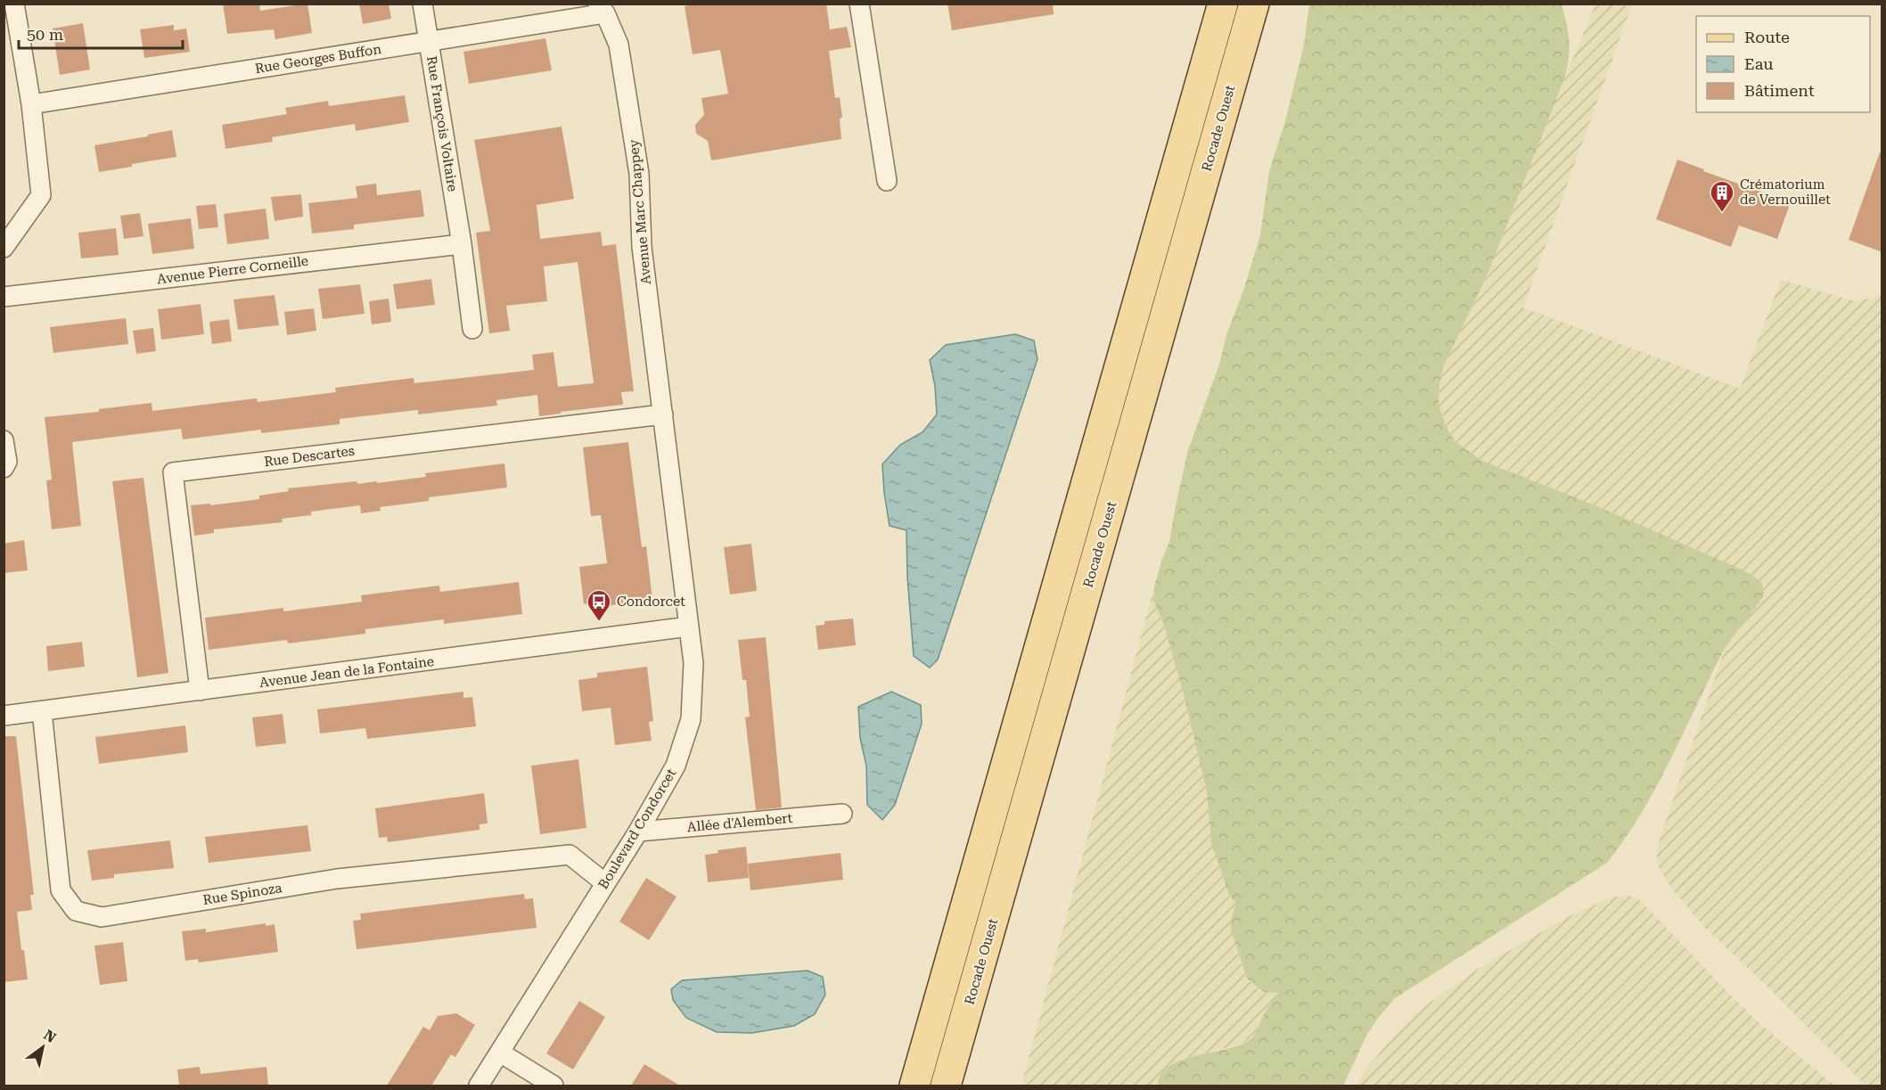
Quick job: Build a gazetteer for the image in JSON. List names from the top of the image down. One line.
{"streets":{"main road":["Rocade Ouest"],"street":["Rue Georges Buffon","Rue François Voltaire","Avenue Marc Chappey","Avenue Pierre Corneille","Rue Descartes","Avenue Jean de la Fontaine","Allée d'Alembert","Boulevard Condorcet","Rue Spinoza"]},"crossings":[["Rue Georges Buffon","Rue François Voltaire"],["Rue Georges Buffon","Avenue Marc Chappey"],["Rue François Voltaire","Avenue Pierre Corneille"],["Avenue Marc Chappey","Rue Descartes"],["Avenue Marc Chappey","Boulevard Condorcet"],["Rue Descartes","Avenue Jean de la Fontaine"],["Rue Descartes","Boulevard Condorcet"],["Avenue Jean de la Fontaine","Boulevard Condorcet"],["Avenue Jean de la Fontaine","Rue Spinoza"],["Allée d'Alembert","Boulevard Condorcet"],["Boulevard Condorcet","Rue Spinoza"]],"places":{"building":["Crématorium de Vernouillet"],"bus stop":["Condorcet"]},"legend":["Route","Eau","Bâtiment"],"scale_bar":"50 m","north":"top right"}
